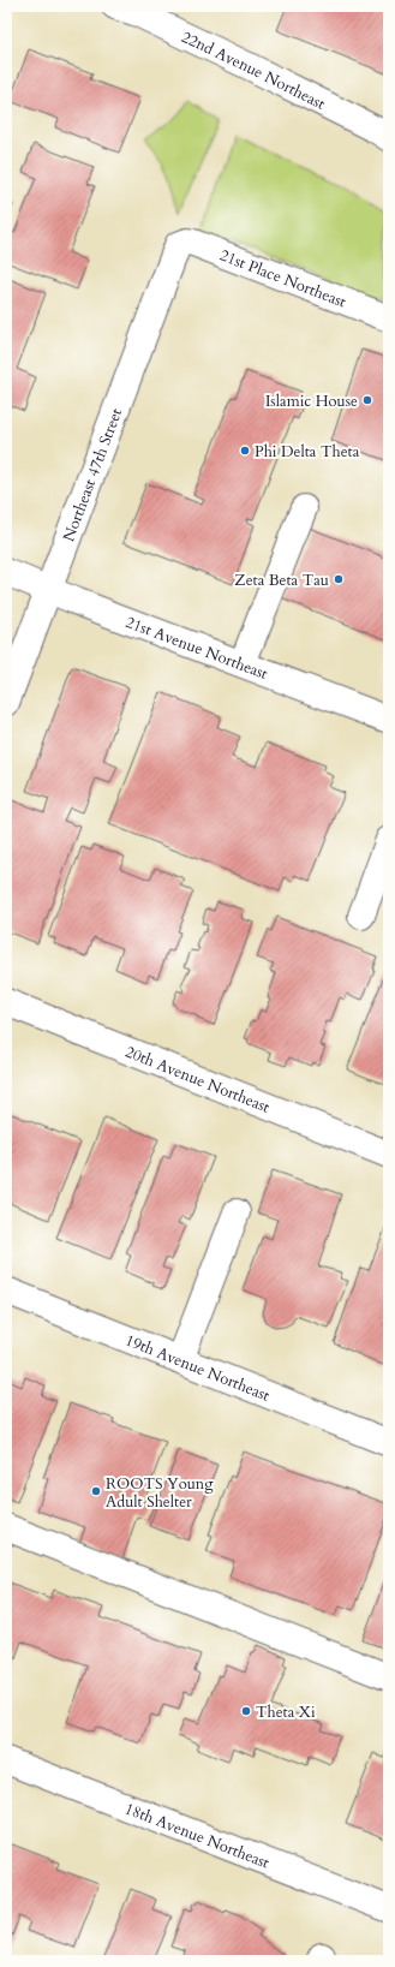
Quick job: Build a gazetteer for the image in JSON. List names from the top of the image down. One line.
{"streets":{"street":["22nd Avenue Northeast","21st Place Northeast","Northeast 47th Street","21st Avenue Northeast","20th Avenue Northeast","19th Avenue Northeast","18th Avenue Northeast"]},"crossings":[["21st Place Northeast","Northeast 47th Street"],["Northeast 47th Street","21st Avenue Northeast"]],"places":["Islamic House","Phi Delta Theta","Zeta Beta Tau","ROOTS Young Adult Shelter","Theta Xi"]}
